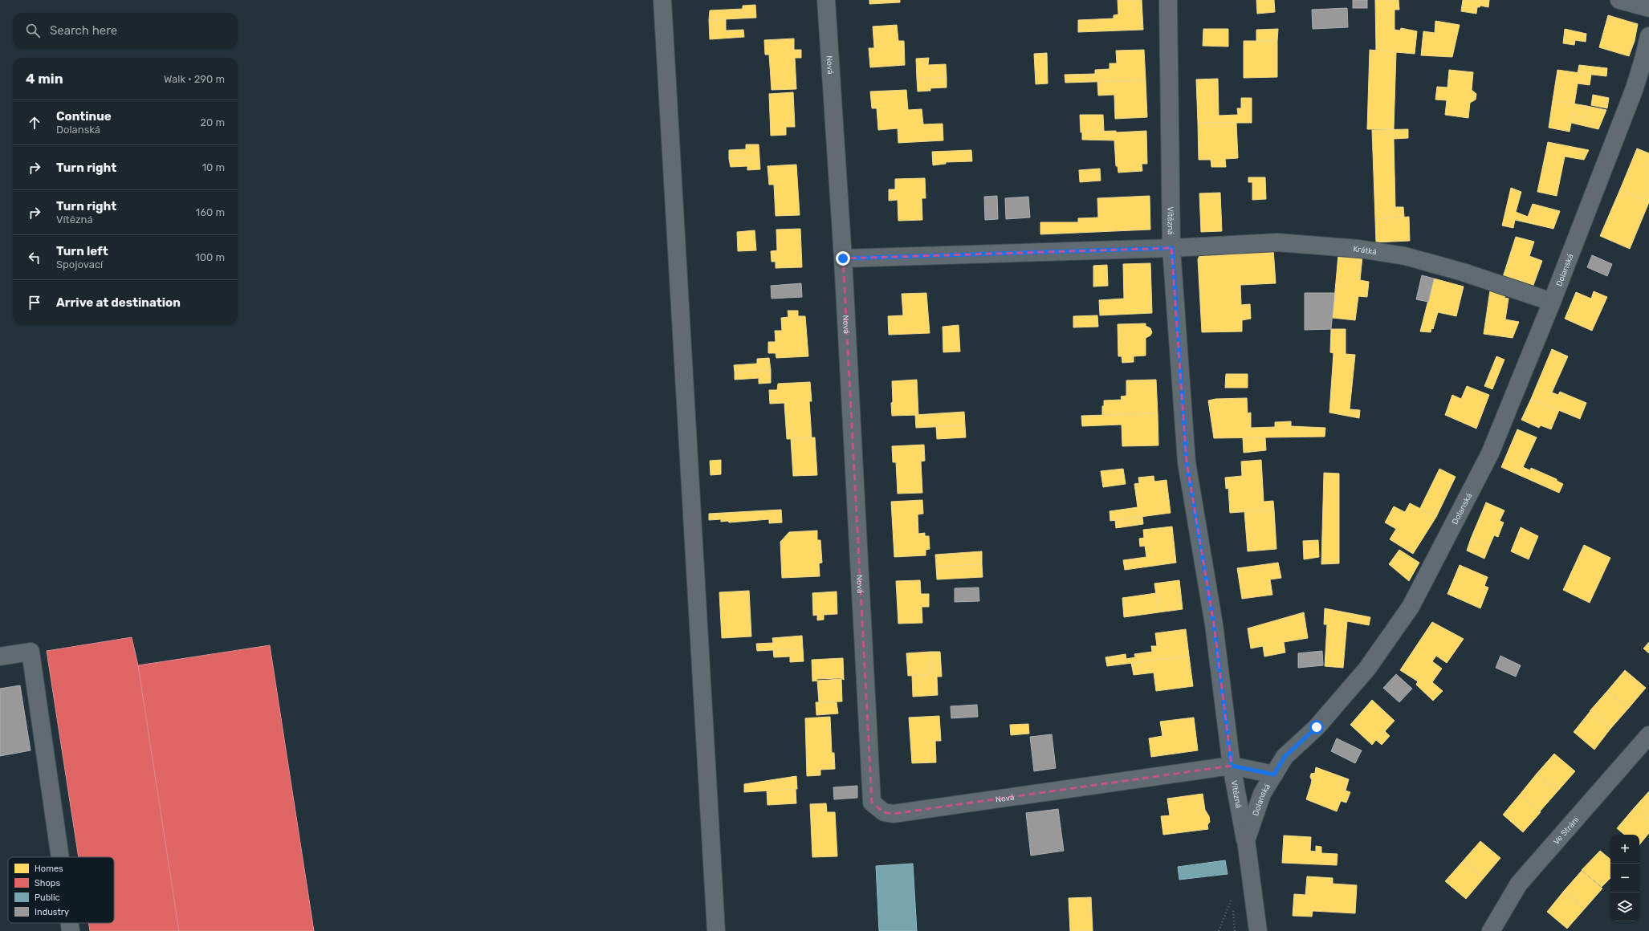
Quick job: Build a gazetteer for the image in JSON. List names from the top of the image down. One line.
{"streets":{"street":["Nová","Vítězná","Krátká","Dolanská","Ve Stráni"]},"crossings":[["Nová","Vítězná"],["Nová","Krátká"],["Nová","Dolanská"],["Vítězná","Krátká"],["Vítězná","Dolanská"],["Krátká","Dolanská"]],"legend":["Homes","Shops","Public","Industry"],"page":{"search":"Search here","heading":["4 min","Walk · 290 m"],"list":[["Continue","Dolanská","20 m"],["Turn right","10 m"],["Turn right","Vítězná","160 m"],["Turn left","Spojovací","100 m"],"Arrive at destination"],"map_buttons":["+","−"]}}
